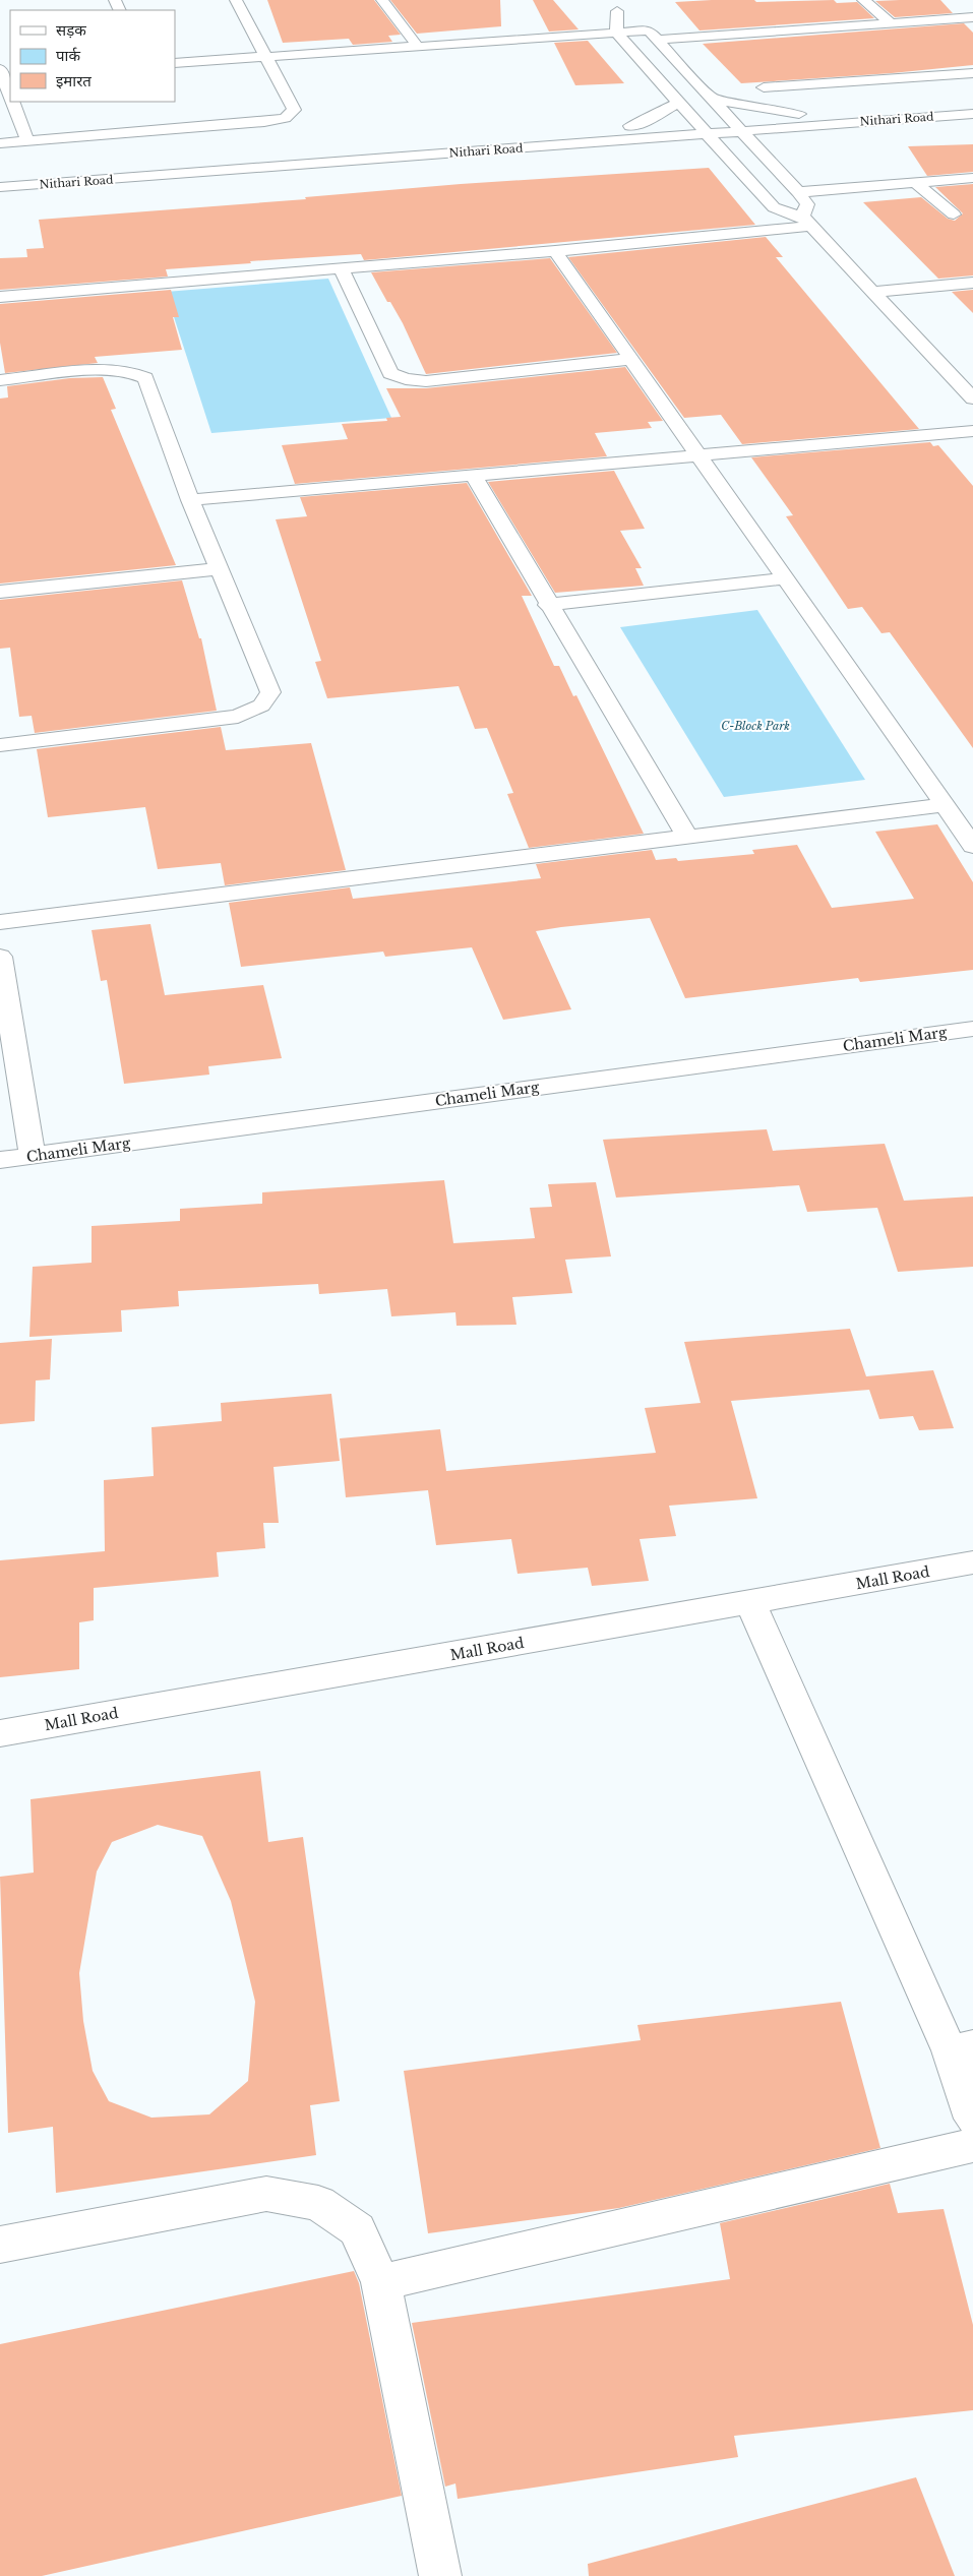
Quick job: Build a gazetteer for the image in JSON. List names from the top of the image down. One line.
{"streets":{"street":["Nithari Road","Chameli Marg","Mall Road"]},"parks":["C-Block Park"],"legend":["सड़क","पार्क","इमारत"]}
